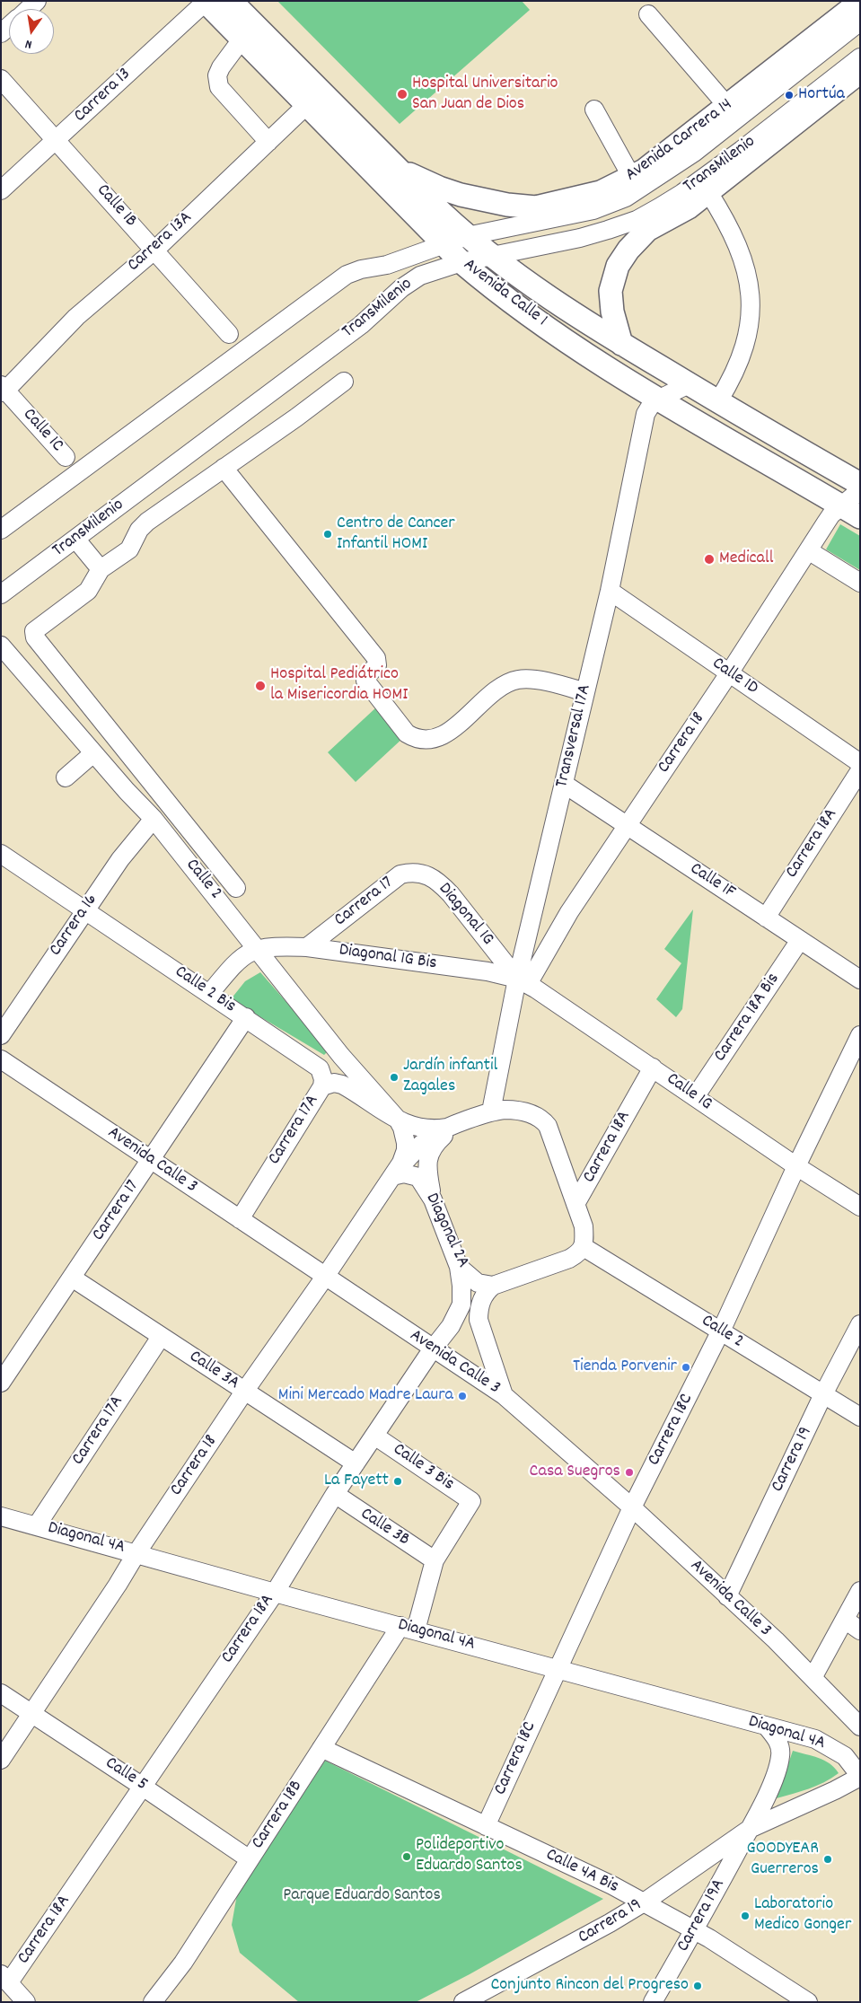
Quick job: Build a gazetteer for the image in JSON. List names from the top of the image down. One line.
{"streets":{"main road":["Avenida Carrera 14","Avenida Calle 1"],"street":["Carrera 13","TransMilenio","Calle 1B","Carrera 13A","Calle 1C","Calle 1D","Transversal 17A","Carrera 18","Carrera 18A","Calle 2","Calle 1F","Carrera 17","Diagonal 1G","Carrera 16","Diagonal 1G Bis","Calle 2 Bis","Carrera 18A Bis","Calle 1G","Carrera 17A","Avenida Calle 3","Diagonal 2A","Calle 3A","Carrera 18C","Carrera 19","Calle 3 Bis","Calle 3B","Diagonal 4A","Calle 5","Carrera 18B","Calle 4A Bis","Carrera 19A"]},"crossings":[["Carrera 13","Calle 1B"],["Carrera 13","Avenida Calle 1"],["Avenida Carrera 14","Avenida Calle 1"],["TransMilenio","Avenida Calle 1"],["Calle 1B","Carrera 13A"],["Carrera 13A","Avenida Calle 1"],["Carrera 13A","Calle 1C"],["Avenida Calle 1","Transversal 17A"],["Avenida Calle 1","Carrera 18"],["Calle 1D","Transversal 17A"],["Calle 1D","Carrera 18"],["Transversal 17A","Carrera 18"],["Transversal 17A","Calle 1F"],["Transversal 17A","Diagonal 1G"],["Transversal 17A","Diagonal 1G Bis"],["Transversal 17A","Calle 1G"],["Carrera 18","Carrera 18A"],["Carrera 18","Calle 2"],["Carrera 18","Calle 1F"],["Carrera 18","Diagonal 1G"],["Carrera 18","Diagonal 1G Bis"],["Carrera 18","Calle 1G"],["Carrera 18","Avenida Calle 3"],["Carrera 18","Diagonal 2A"],["Carrera 18","Calle 3A"],["Carrera 18","Diagonal 4A"],["Carrera 18","Calle 5"],["Carrera 18A","Calle 1F"],["Carrera 18A","Calle 1G"],["Carrera 18A","Avenida Calle 3"],["Carrera 18A","Diagonal 2A"],["Carrera 18A","Calle 3A"],["Carrera 18A","Calle 3 Bis"],["Carrera 18A","Calle 3B"],["Carrera 18A","Diagonal 4A"],["Carrera 18A","Calle 5"],["Calle 2","Carrera 16"],["Calle 2","Diagonal 1G Bis"],["Calle 2","Carrera 18C"],["Calle 2","Carrera 19"],["Calle 1F","Carrera 18A Bis"],["Carrera 17","Diagonal 1G"],["Carrera 17","Diagonal 1G Bis"],["Carrera 17","Calle 2 Bis"],["Carrera 17","Avenida Calle 3"],["Carrera 17","Calle 3A"],["Diagonal 1G","Diagonal 1G Bis"],["Diagonal 1G","Calle 1G"],["Carrera 16","Calle 2 Bis"],["Diagonal 1G Bis","Calle 1G"],["Calle 2 Bis","Carrera 17A"],["Carrera 18A Bis","Calle 1G"],["Calle 1G","Carrera 18C"],["Carrera 17A","Avenida Calle 3"],["Carrera 17A","Calle 3A"],["Carrera 17A","Diagonal 4A"],["Avenida Calle 3","Carrera 18C"],["Avenida Calle 3","Carrera 19"],["Carrera 18C","Diagonal 4A"],["Carrera 18C","Calle 4A Bis"],["Carrera 19","Diagonal 4A"],["Carrera 19","Calle 4A Bis"],["Carrera 19","Carrera 19A"],["Calle 3 Bis","Carrera 18B"],["Calle 3B","Carrera 18B"],["Diagonal 4A","Carrera 18B"],["Diagonal 4A","Carrera 19A"],["Calle 5","Carrera 18B"],["Carrera 18B","Calle 4A Bis"],["Calle 4A Bis","Carrera 19A"]],"parks":["Parque Eduardo Santos"],"places":["Hospital Universitario San Juan de Dios","Hortúa","Centro de Cancer Infantil HOMI","Medicall","Hospital Pediátrico la Misericordia HOMI","Jardín infantil Zagales","Tienda Porvenir","Mini Mercado Madre Laura","Casa Suegros","La Fayett","Polideportivo Eduardo Santos","GOODYEAR Guerreros","Laboratorio Medico Gonger","Conjunto Rincon del Progreso"],"north":"bottom"}
